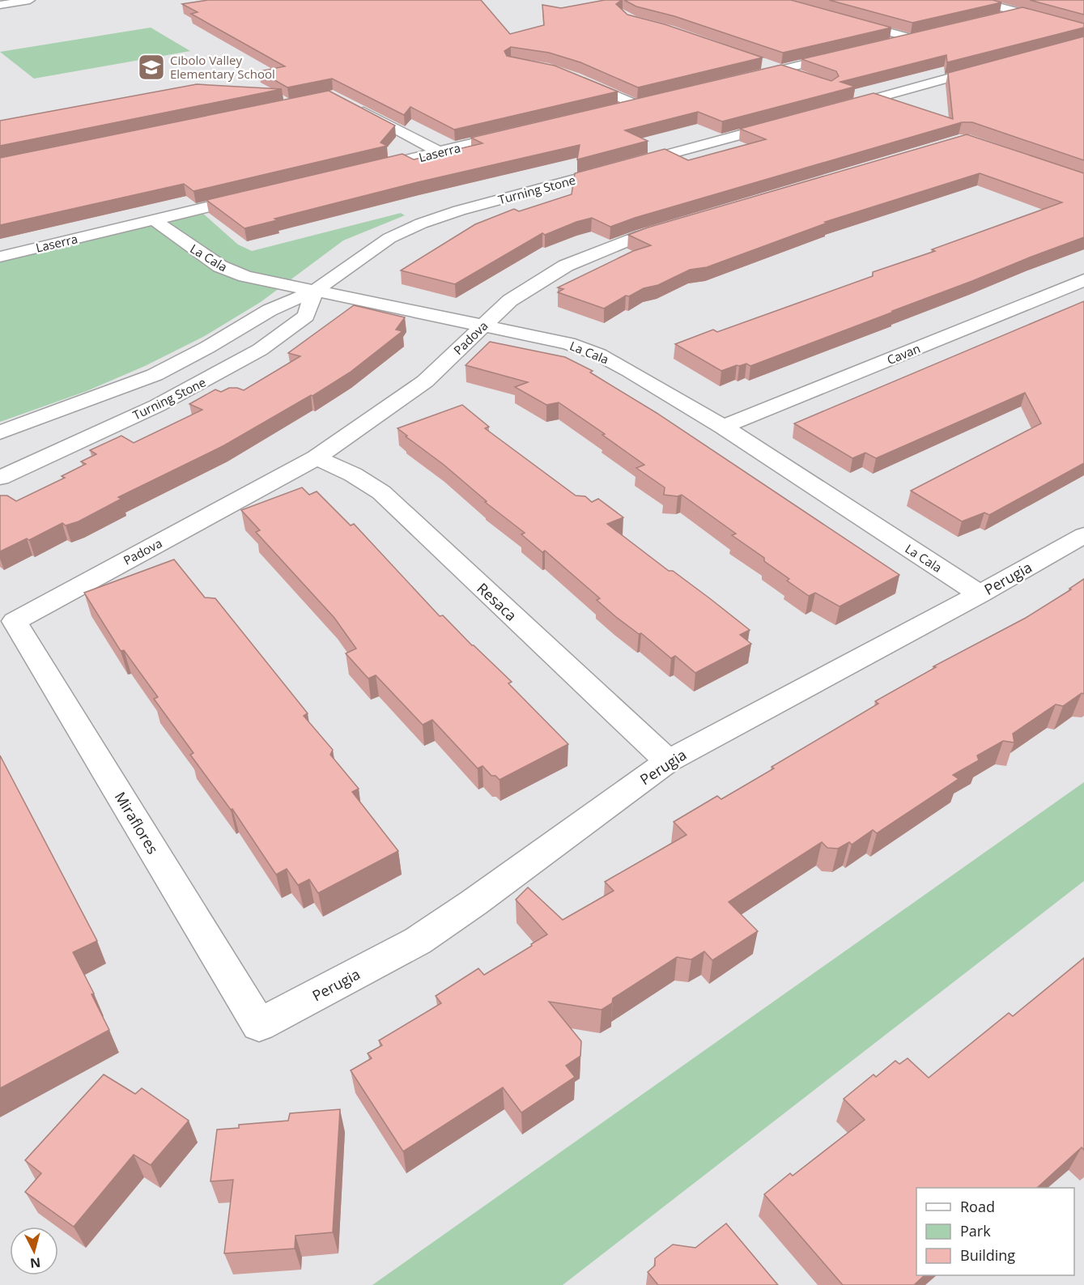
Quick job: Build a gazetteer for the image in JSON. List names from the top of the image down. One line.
{"streets":{"street":["Laserra","Turning Stone","La Cala","Padova","Cavan","Perugia","Resaca","Miraflores"]},"crossings":[["Laserra","La Cala"],["Turning Stone","La Cala"],["La Cala","Padova"],["La Cala","Cavan"],["La Cala","Perugia"],["Padova","Resaca"],["Padova","Miraflores"],["Perugia","Resaca"],["Perugia","Miraflores"]],"places":{"school or university":["Cibolo Valley Elementary School"]},"legend":["Road","Park","Building"],"north":"bottom"}
